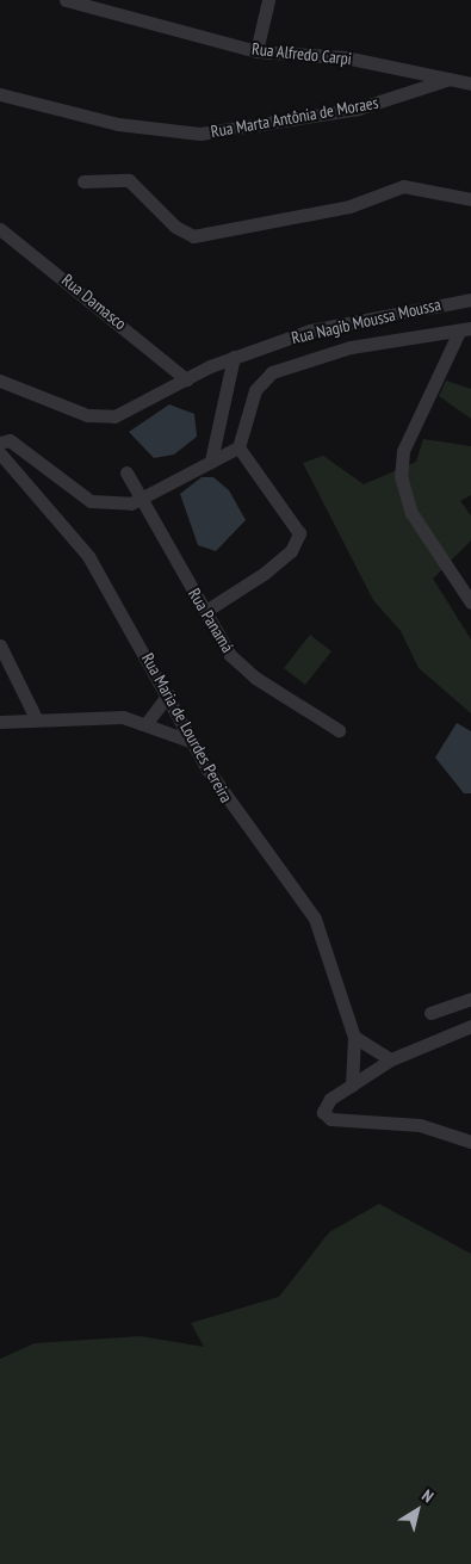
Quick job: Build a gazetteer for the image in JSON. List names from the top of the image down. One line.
{"streets":{"street":["Rua Alfredo Carpi","Rua Marta Antônia de Moraes","Rua Damasco","Rua Nagib Moussa Moussa","Rua Panamá","Rua Maria de Lourdes Pereira"]},"crossings":[["Rua Alfredo Carpi","Rua Marta Antônia de Moraes"],["Rua Damasco","Rua Nagib Moussa Moussa"]],"north":"top right"}
